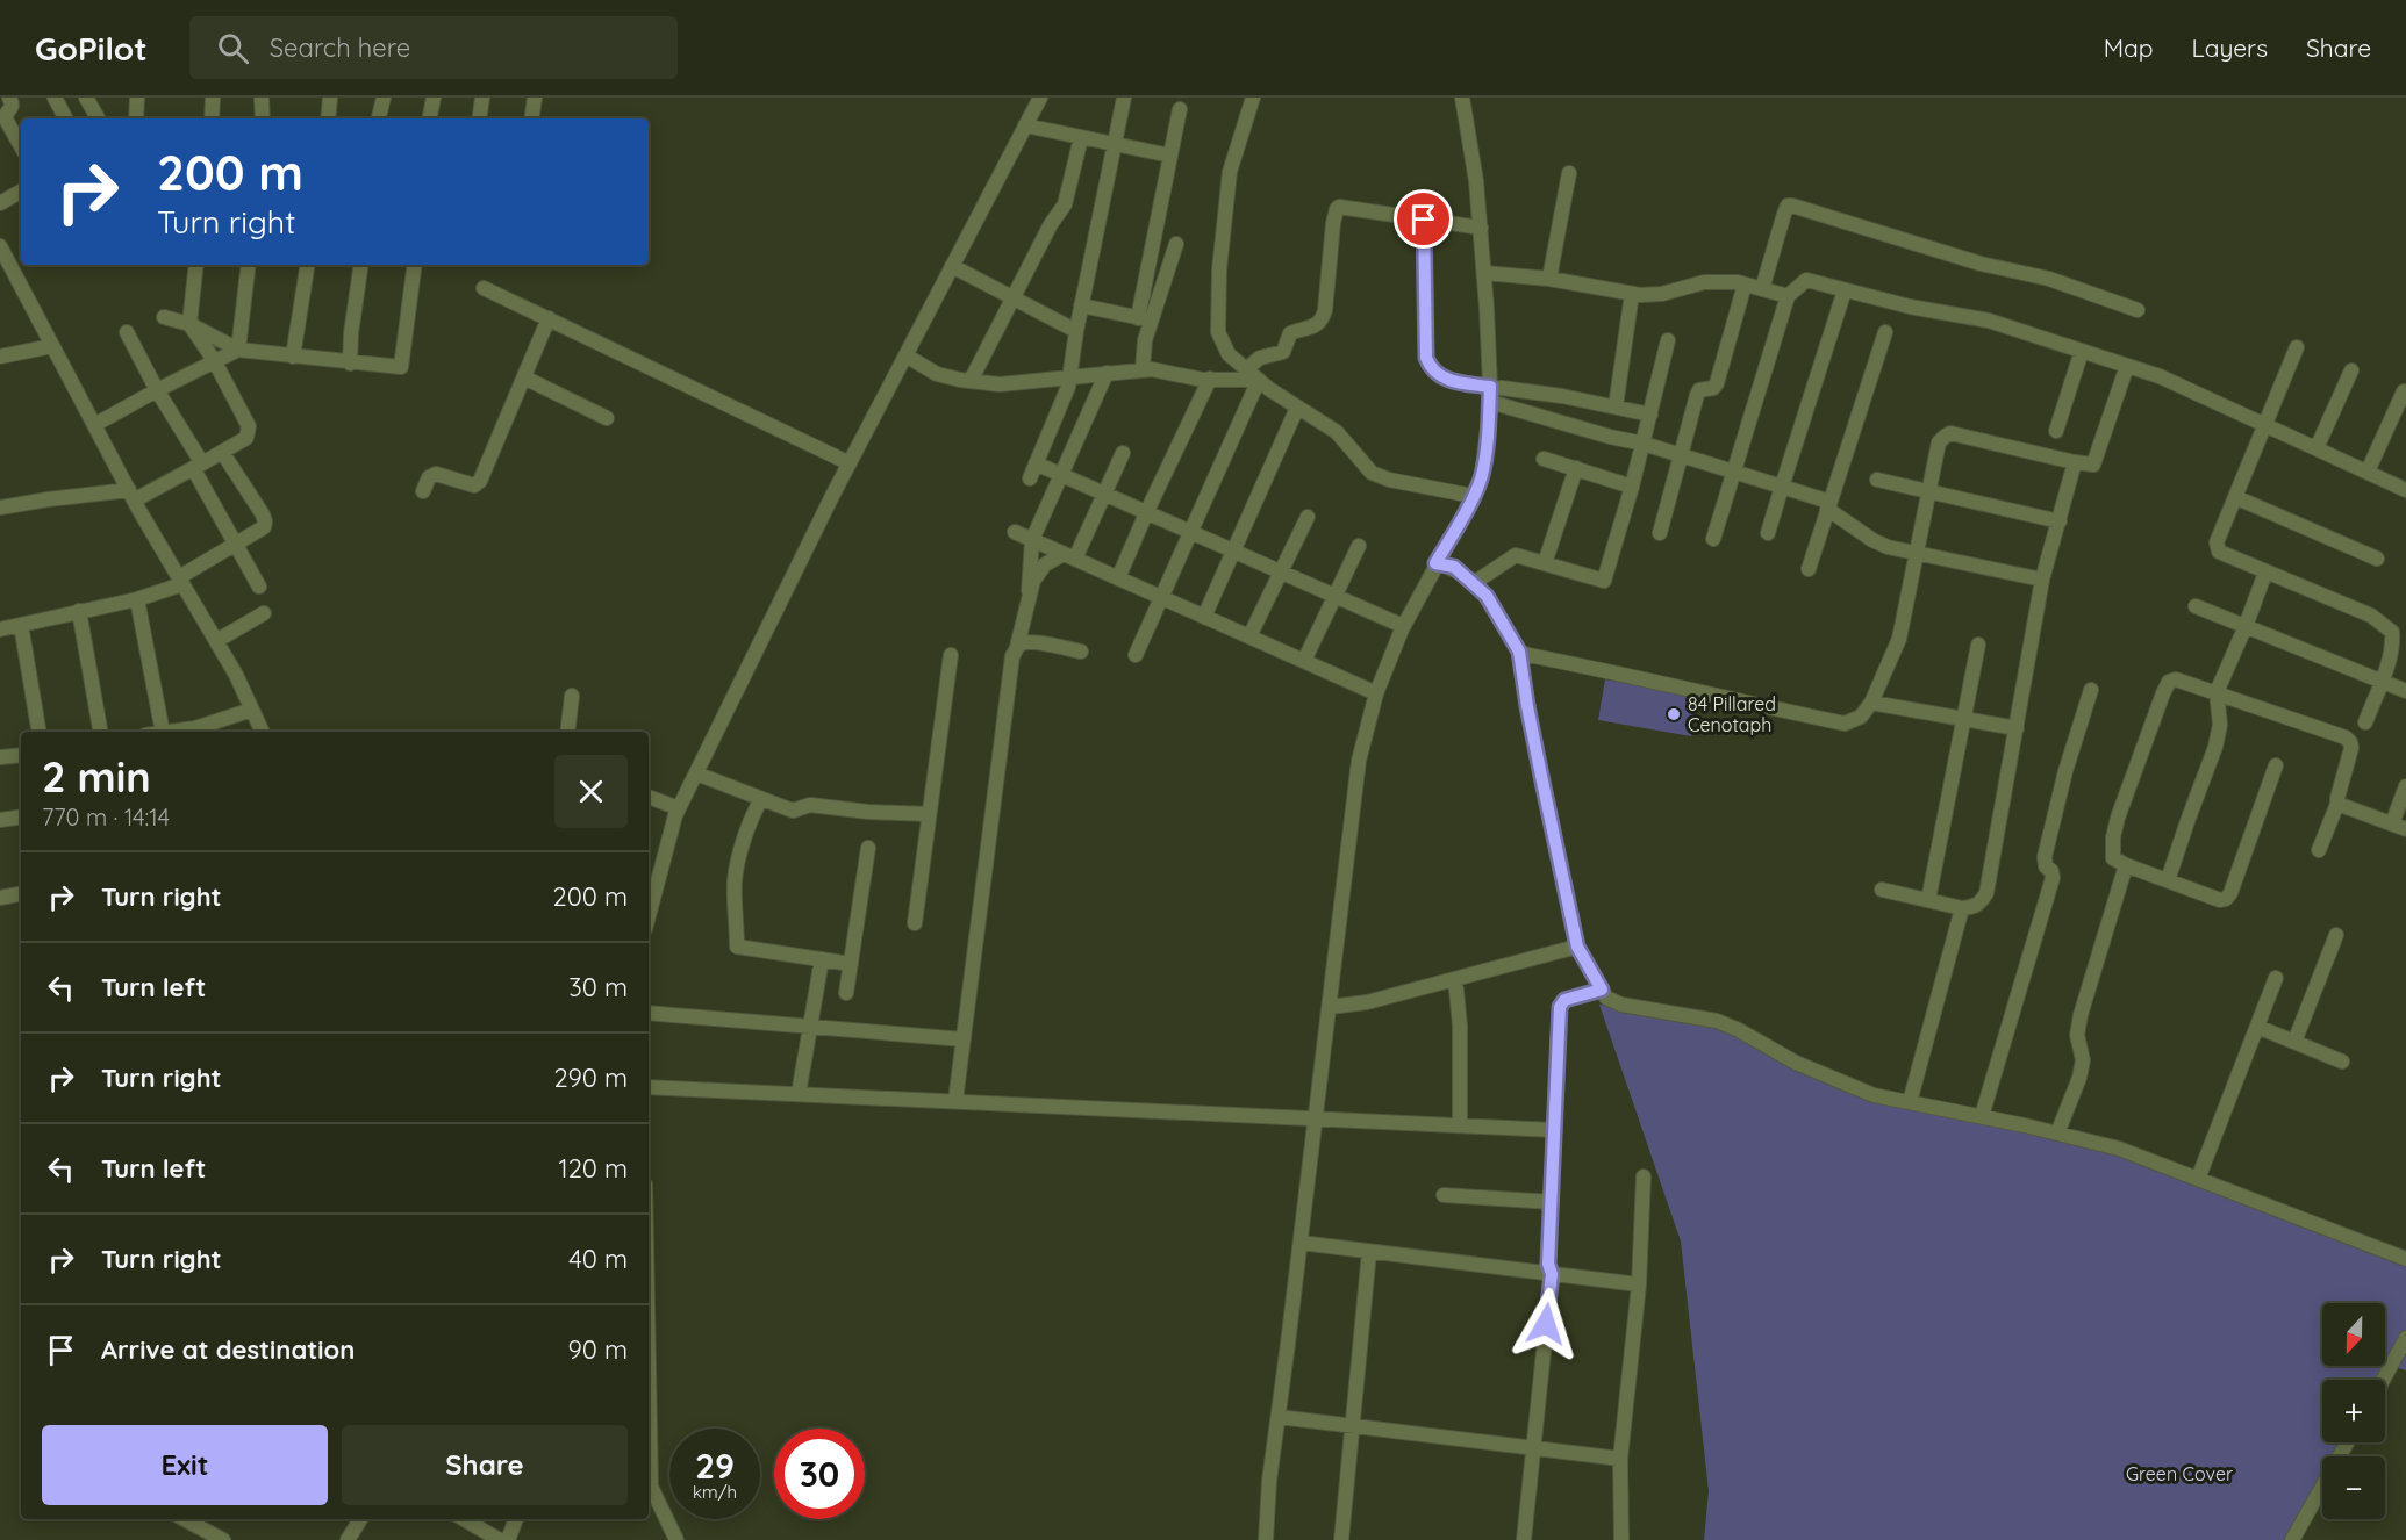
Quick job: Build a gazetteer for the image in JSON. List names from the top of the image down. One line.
{"parks":["Green Cover"],"places":["84 Pillared Cenotaph"],"north":"bottom","page":{"header":"GoPilot","search":"Search here","nav":["Map","Layers","Share"],"turn":["200 m","Turn right"],"heading":["2 min","770 m · 14:14"],"list":[{"name":"Turn right","value":"200 m"},{"name":"Turn left","value":"30 m"},{"name":"Turn right","value":"290 m"},{"name":"Turn left","value":"120 m"},{"name":"Turn right","value":"40 m"},{"name":"Arrive at destination","value":"90 m"}],"map_buttons":["+","−"],"buttons":["Exit","Share"],"speed":"29 km/h","limit":"30"}}
